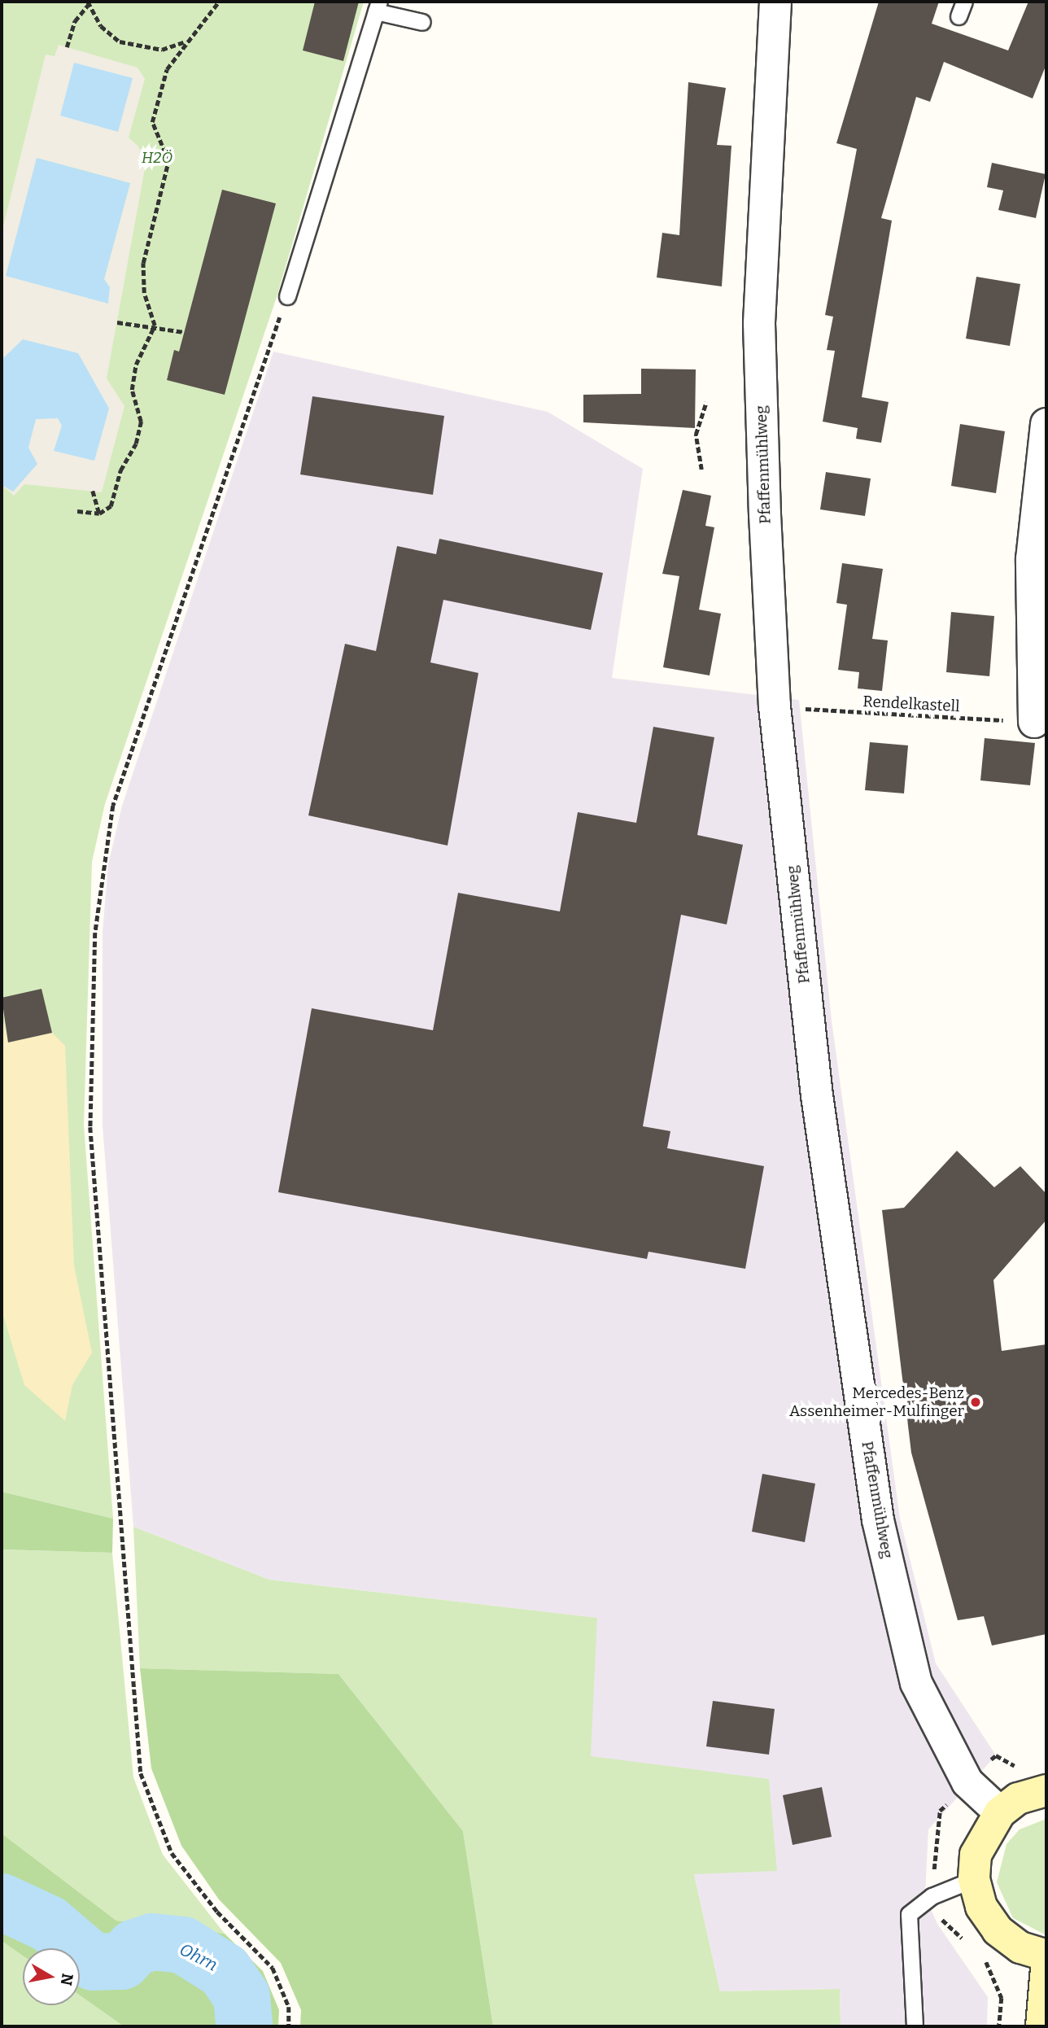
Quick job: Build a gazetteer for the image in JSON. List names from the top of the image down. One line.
{"streets":{"street":["Pfaffenmühlweg"],"path":["Rendelkastell"]},"crossings":[["Pfaffenmühlweg","Rendelkastell"]],"water":["Ohrn"],"parks":["H2Ö"],"places":["Mercedes-Benz Assenheimer-Mulfinger"],"north":"right"}
